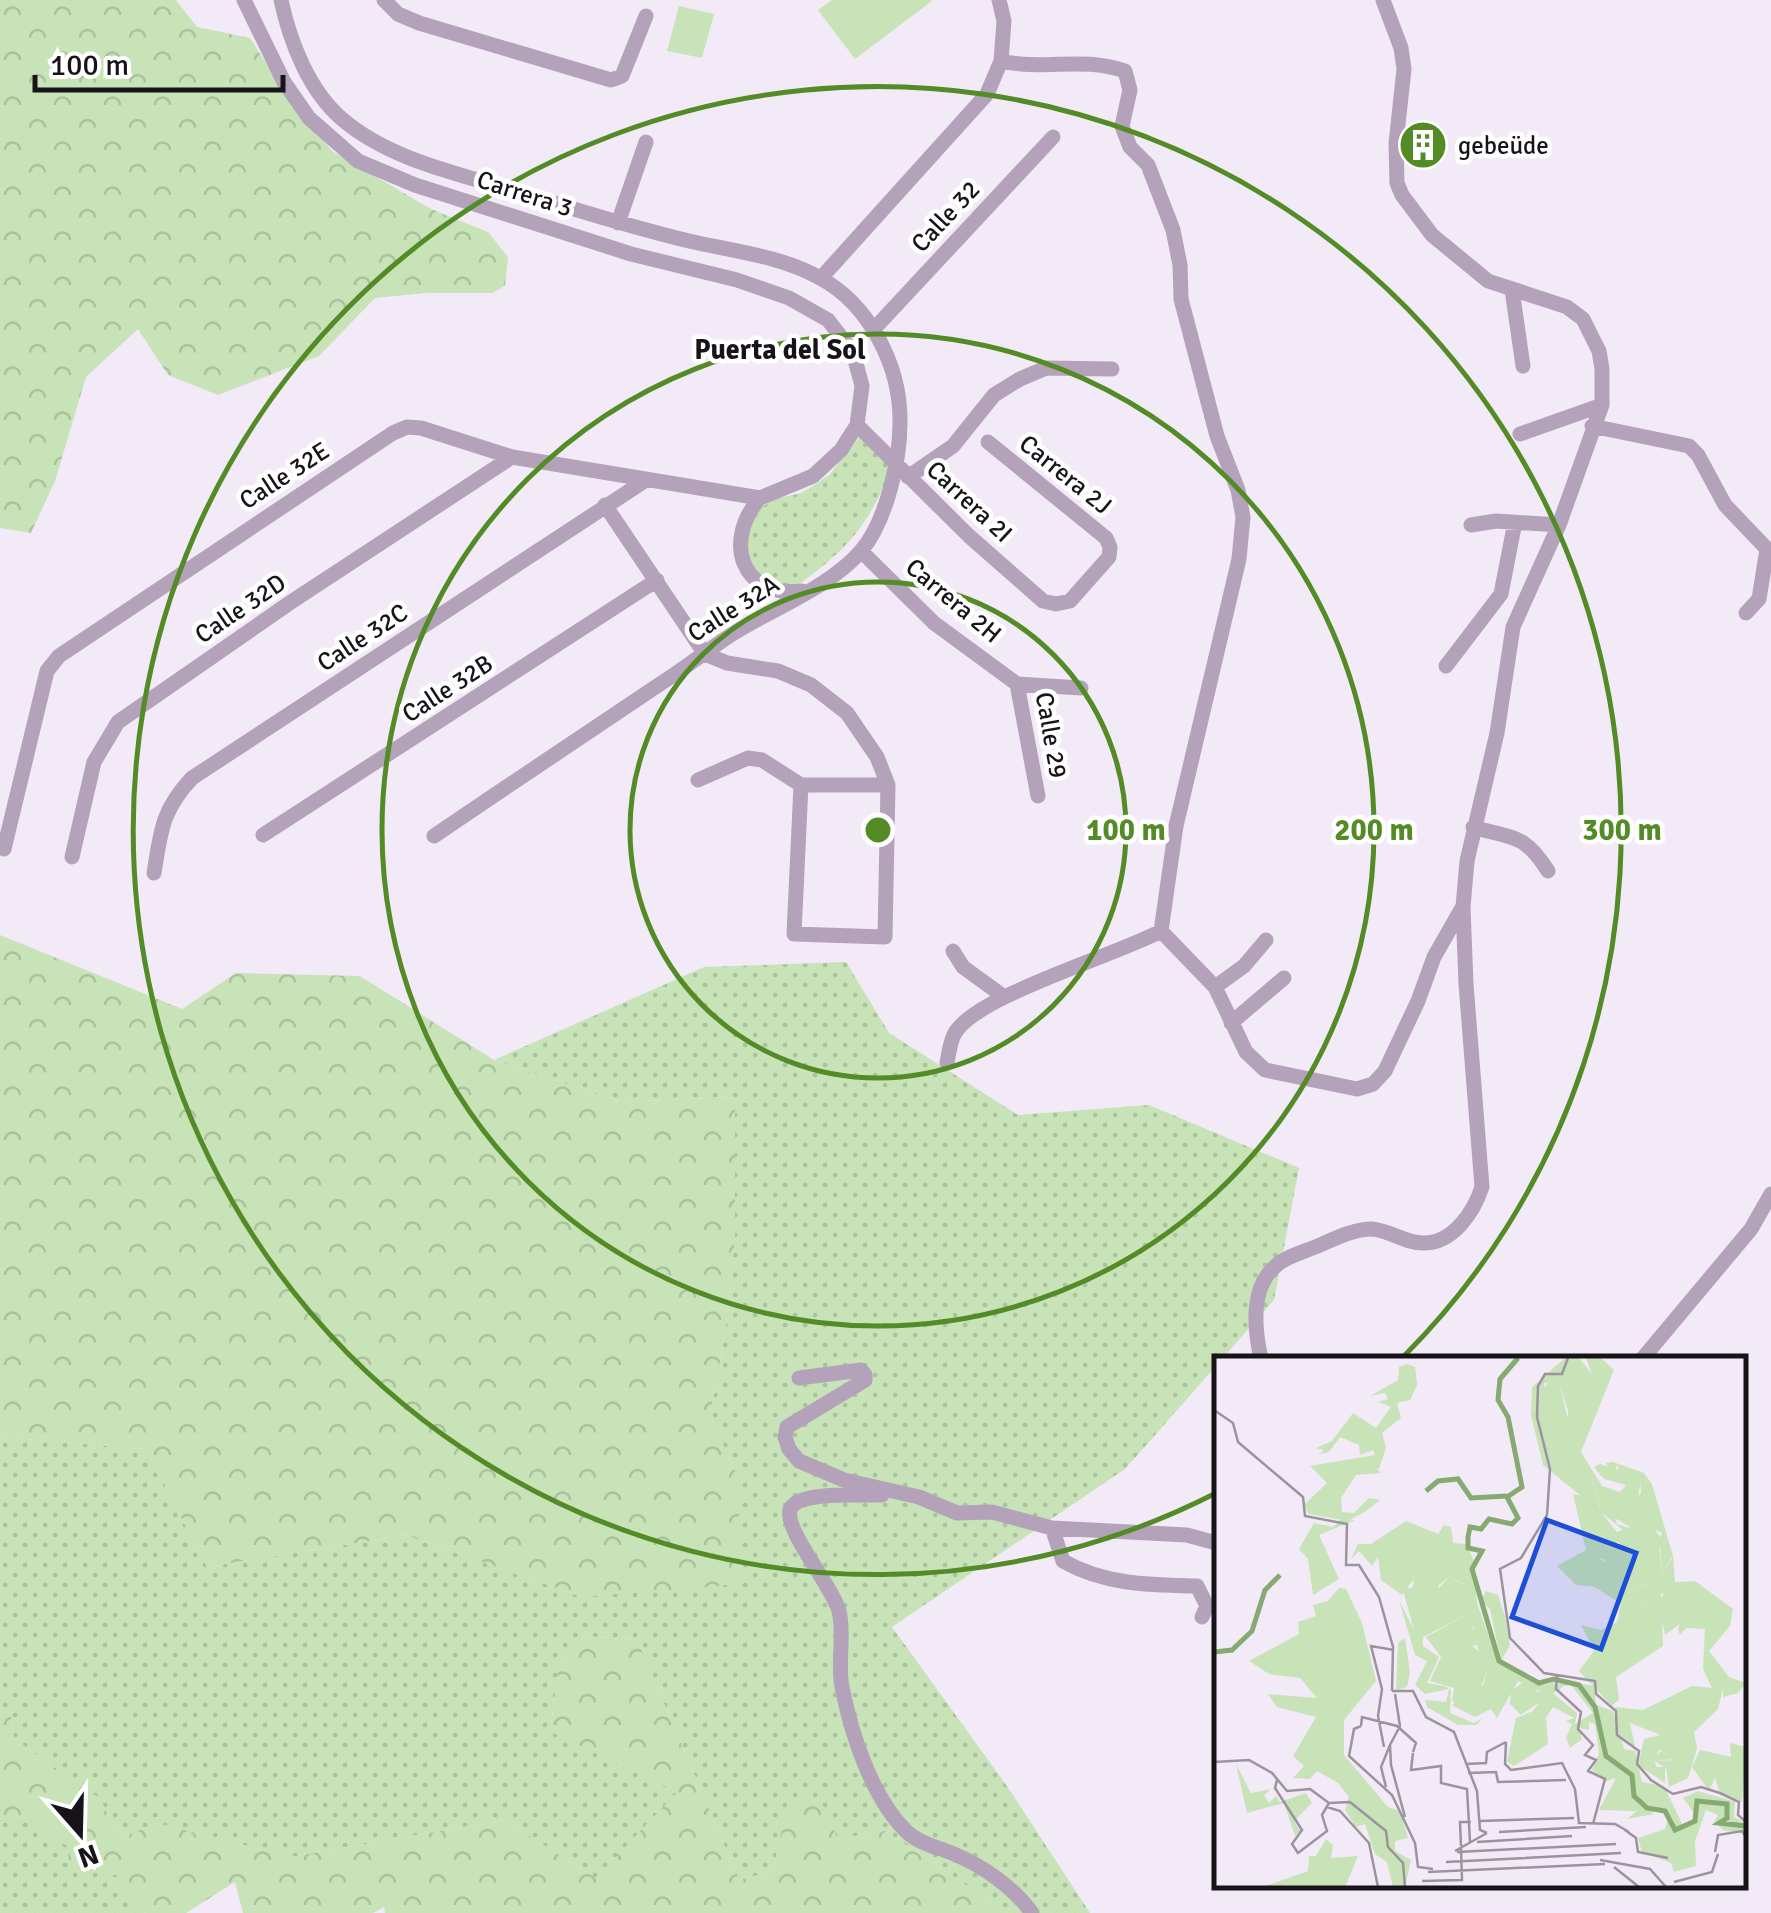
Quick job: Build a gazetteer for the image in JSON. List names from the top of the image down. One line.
{"streets":{"street":["Carrera 3","Calle 32","Carrera 2J","Calle 32E","Carrera 2I","Carrera 2H","Calle 32D","Calle 32A","Calle 32C","Calle 32B","Calle 29"]},"crossings":[["Carrera 3","Calle 32"],["Carrera 3","Carrera 2I"],["Carrera 3","Calle 32A"],["Calle 32","Calle 32A"],["Carrera 2J","Carrera 2I"],["Calle 32E","Calle 32D"],["Calle 32E","Calle 32C"],["Carrera 2I","Calle 32A"],["Carrera 2H","Calle 32A"],["Carrera 2H","Calle 29"]],"districts":["Puerta del Sol"],"places":{"building":["gebeüde"]},"scale_bar":"100 m","north":"bottom","rings":["100 m","200 m","300 m"]}
